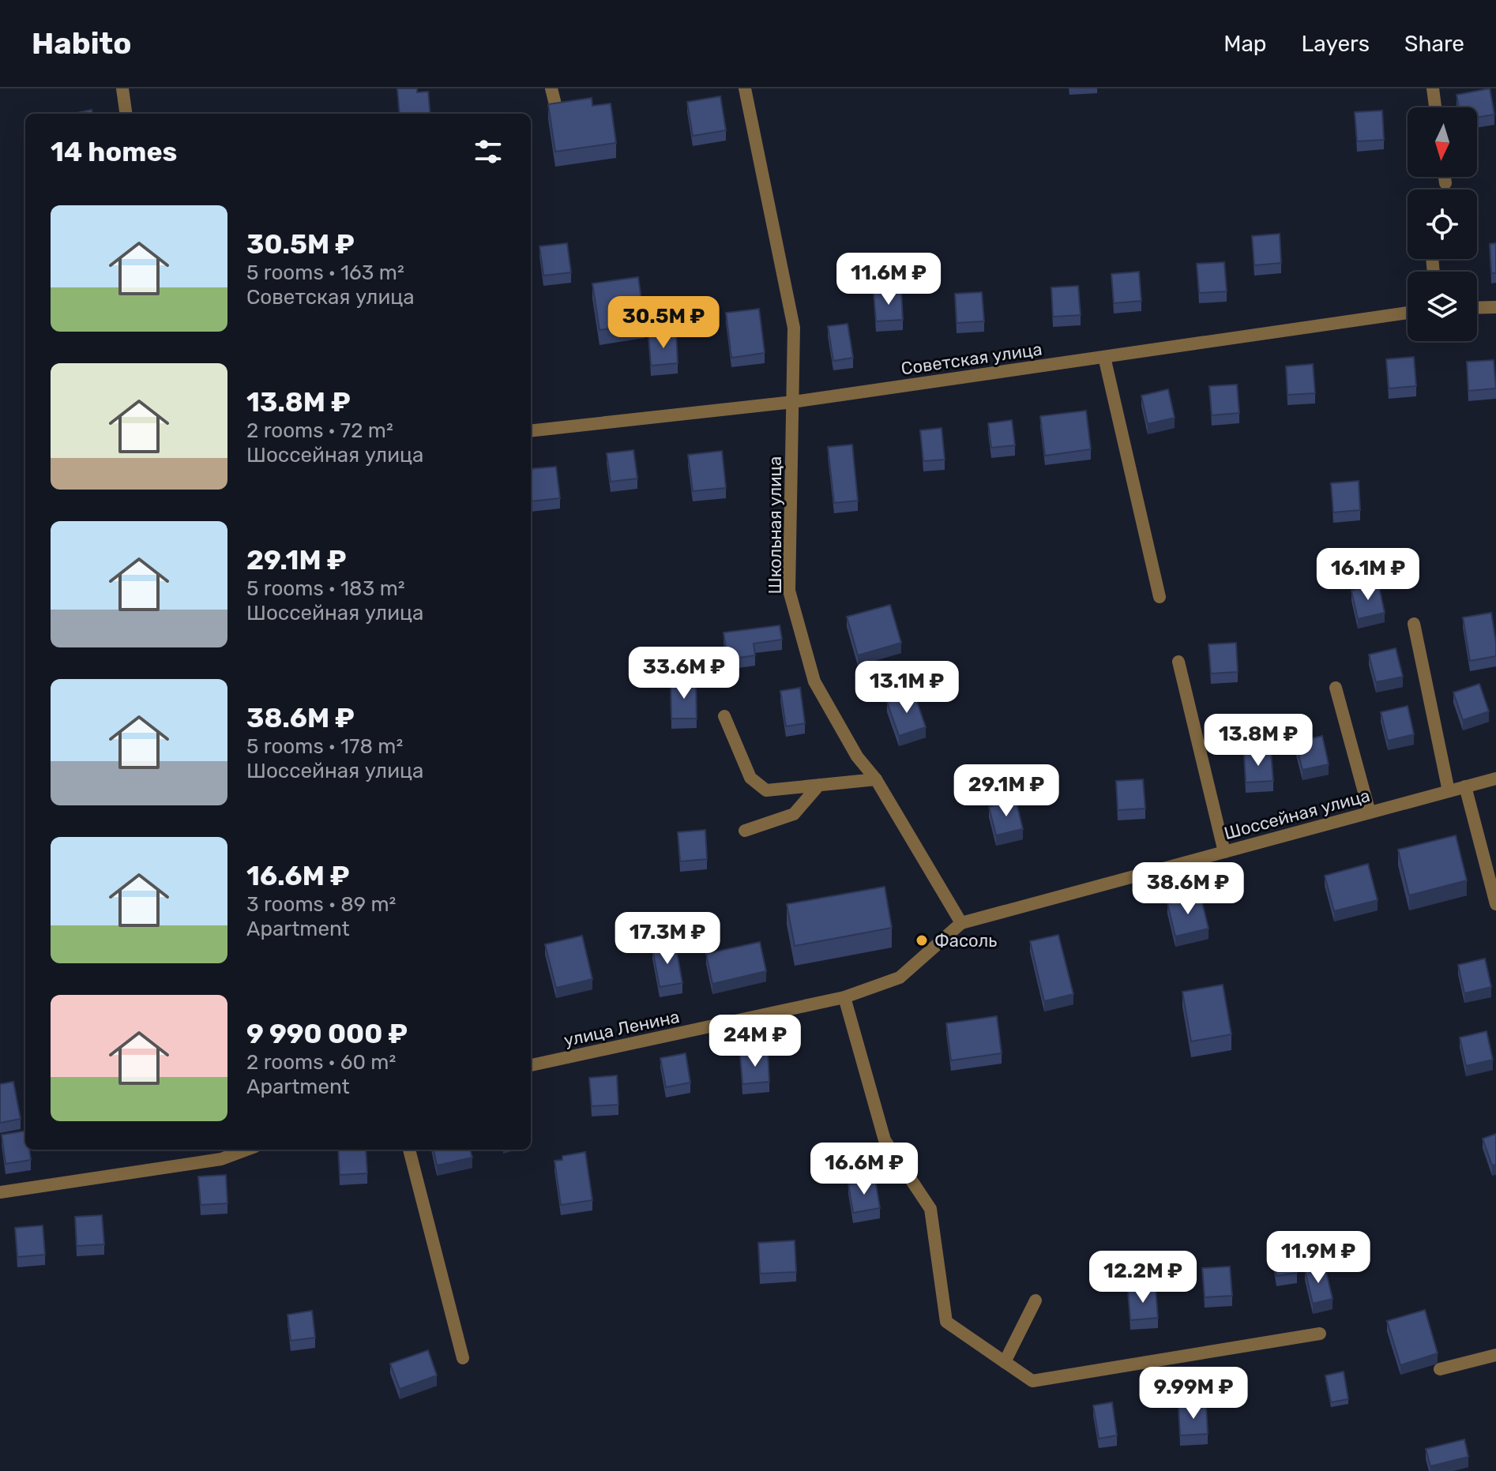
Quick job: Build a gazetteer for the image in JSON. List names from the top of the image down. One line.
{"streets":{"street":["Советская улица","Школьная улица","Шоссейная улица","улица Ленина"]},"crossings":[["Советская улица","Школьная улица"],["Школьная улица","Шоссейная улица"],["Школьная улица","улица Ленина"],["Шоссейная улица","улица Ленина"]],"places":["Фасоль"],"north":"bottom","page":{"header":"Habito","nav":["Map","Layers","Share"],"heading":"14 homes","list":[{"name":"30.5M ₽","note":"5 rooms · 163 m² · Советская улица"},{"name":"13.8M ₽","note":"2 rooms · 72 m² · Шоссейная улица"},{"name":"29.1M ₽","note":"5 rooms · 183 m² · Шоссейная улица"},{"name":"38.6M ₽","note":"5 rooms · 178 m² · Шоссейная улица"},{"name":"16.6M ₽","note":"3 rooms · 89 m² · Apartment"},{"name":"9 990 000 ₽","note":"2 rooms · 60 m² · Apartment"}],"price":["11.6M ₽","30.5M ₽","16.1M ₽","33.6M ₽","13.1M ₽","13.8M ₽","29.1M ₽","38.6M ₽","17.3M ₽","24M ₽","16.6M ₽","11.9M ₽","12.2M ₽","9.99M ₽"]}}
